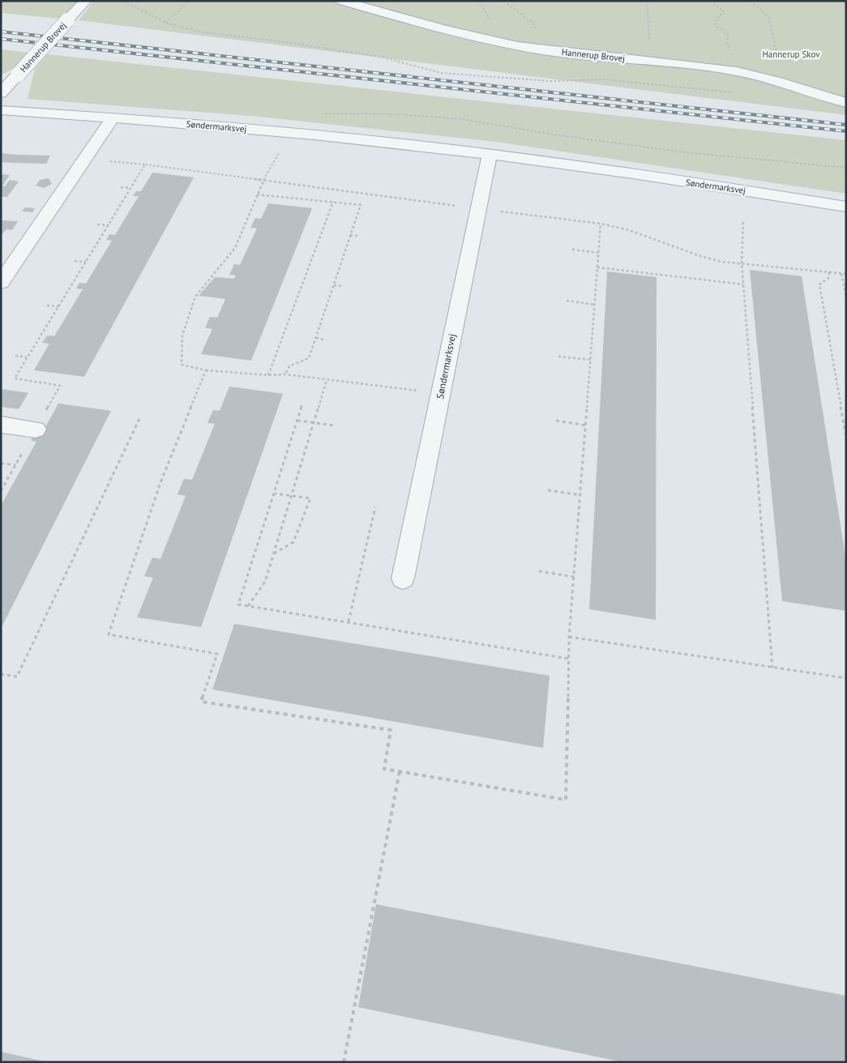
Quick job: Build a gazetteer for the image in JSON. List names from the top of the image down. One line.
{"streets":{"street":["Hannerup Brovej","Søndermarksvej"]},"parks":["Hannerup Skov"]}
